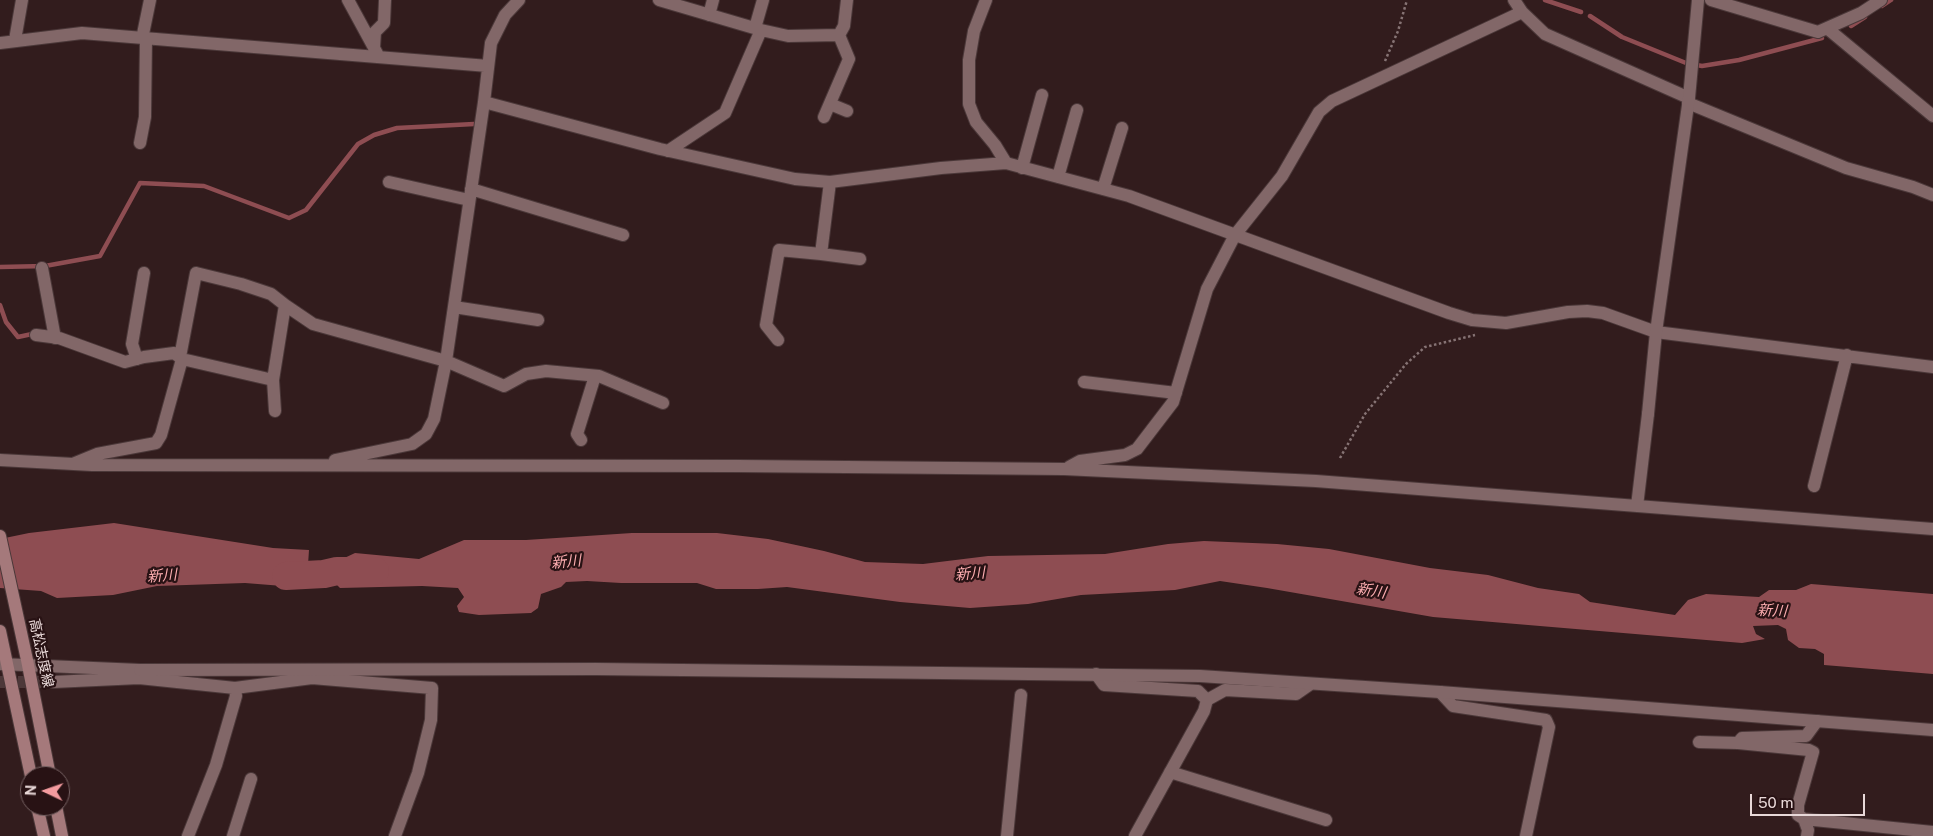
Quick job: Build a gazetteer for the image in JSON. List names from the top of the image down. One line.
{"streets":{"main road":["高松志度線"]},"water":["新川"],"scale_bar":"50 m","north":"left"}
